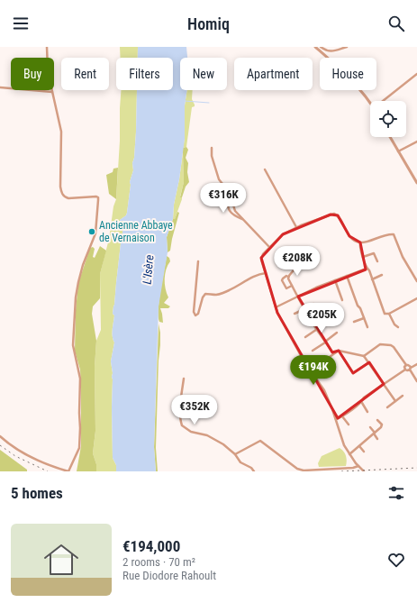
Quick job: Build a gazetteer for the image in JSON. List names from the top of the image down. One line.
{"water":["L'Isère"],"places":["Ancienne Abbaye de Vernaison"],"page":{"header":"Homiq","chip":["Buy","Rent","Filters","New","Apartment","House"],"price":["€316K","€208K","€205K","€194K","€352K"],"heading":"5 homes","list":[{"name":"€194,000","note":"2 rooms · 70 m² · Rue Diodore Rahoult"}]}}
